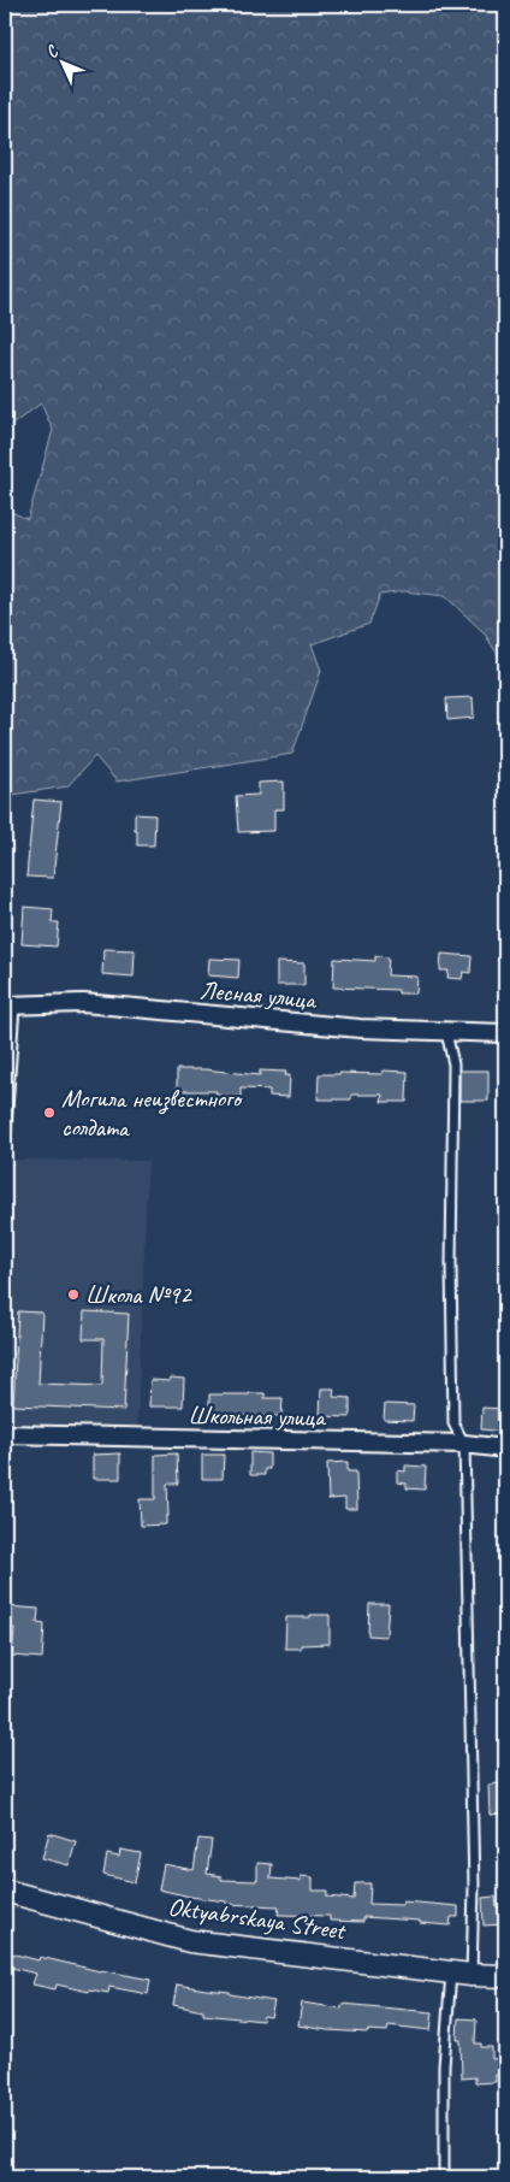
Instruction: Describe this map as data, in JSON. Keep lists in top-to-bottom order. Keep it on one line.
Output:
{"streets":{"street":["Лесная улица","Школьная улица","Oktyabrskaya Street"]},"places":["Могила неизвестного солдата","Школа №92"],"north":"top left"}
